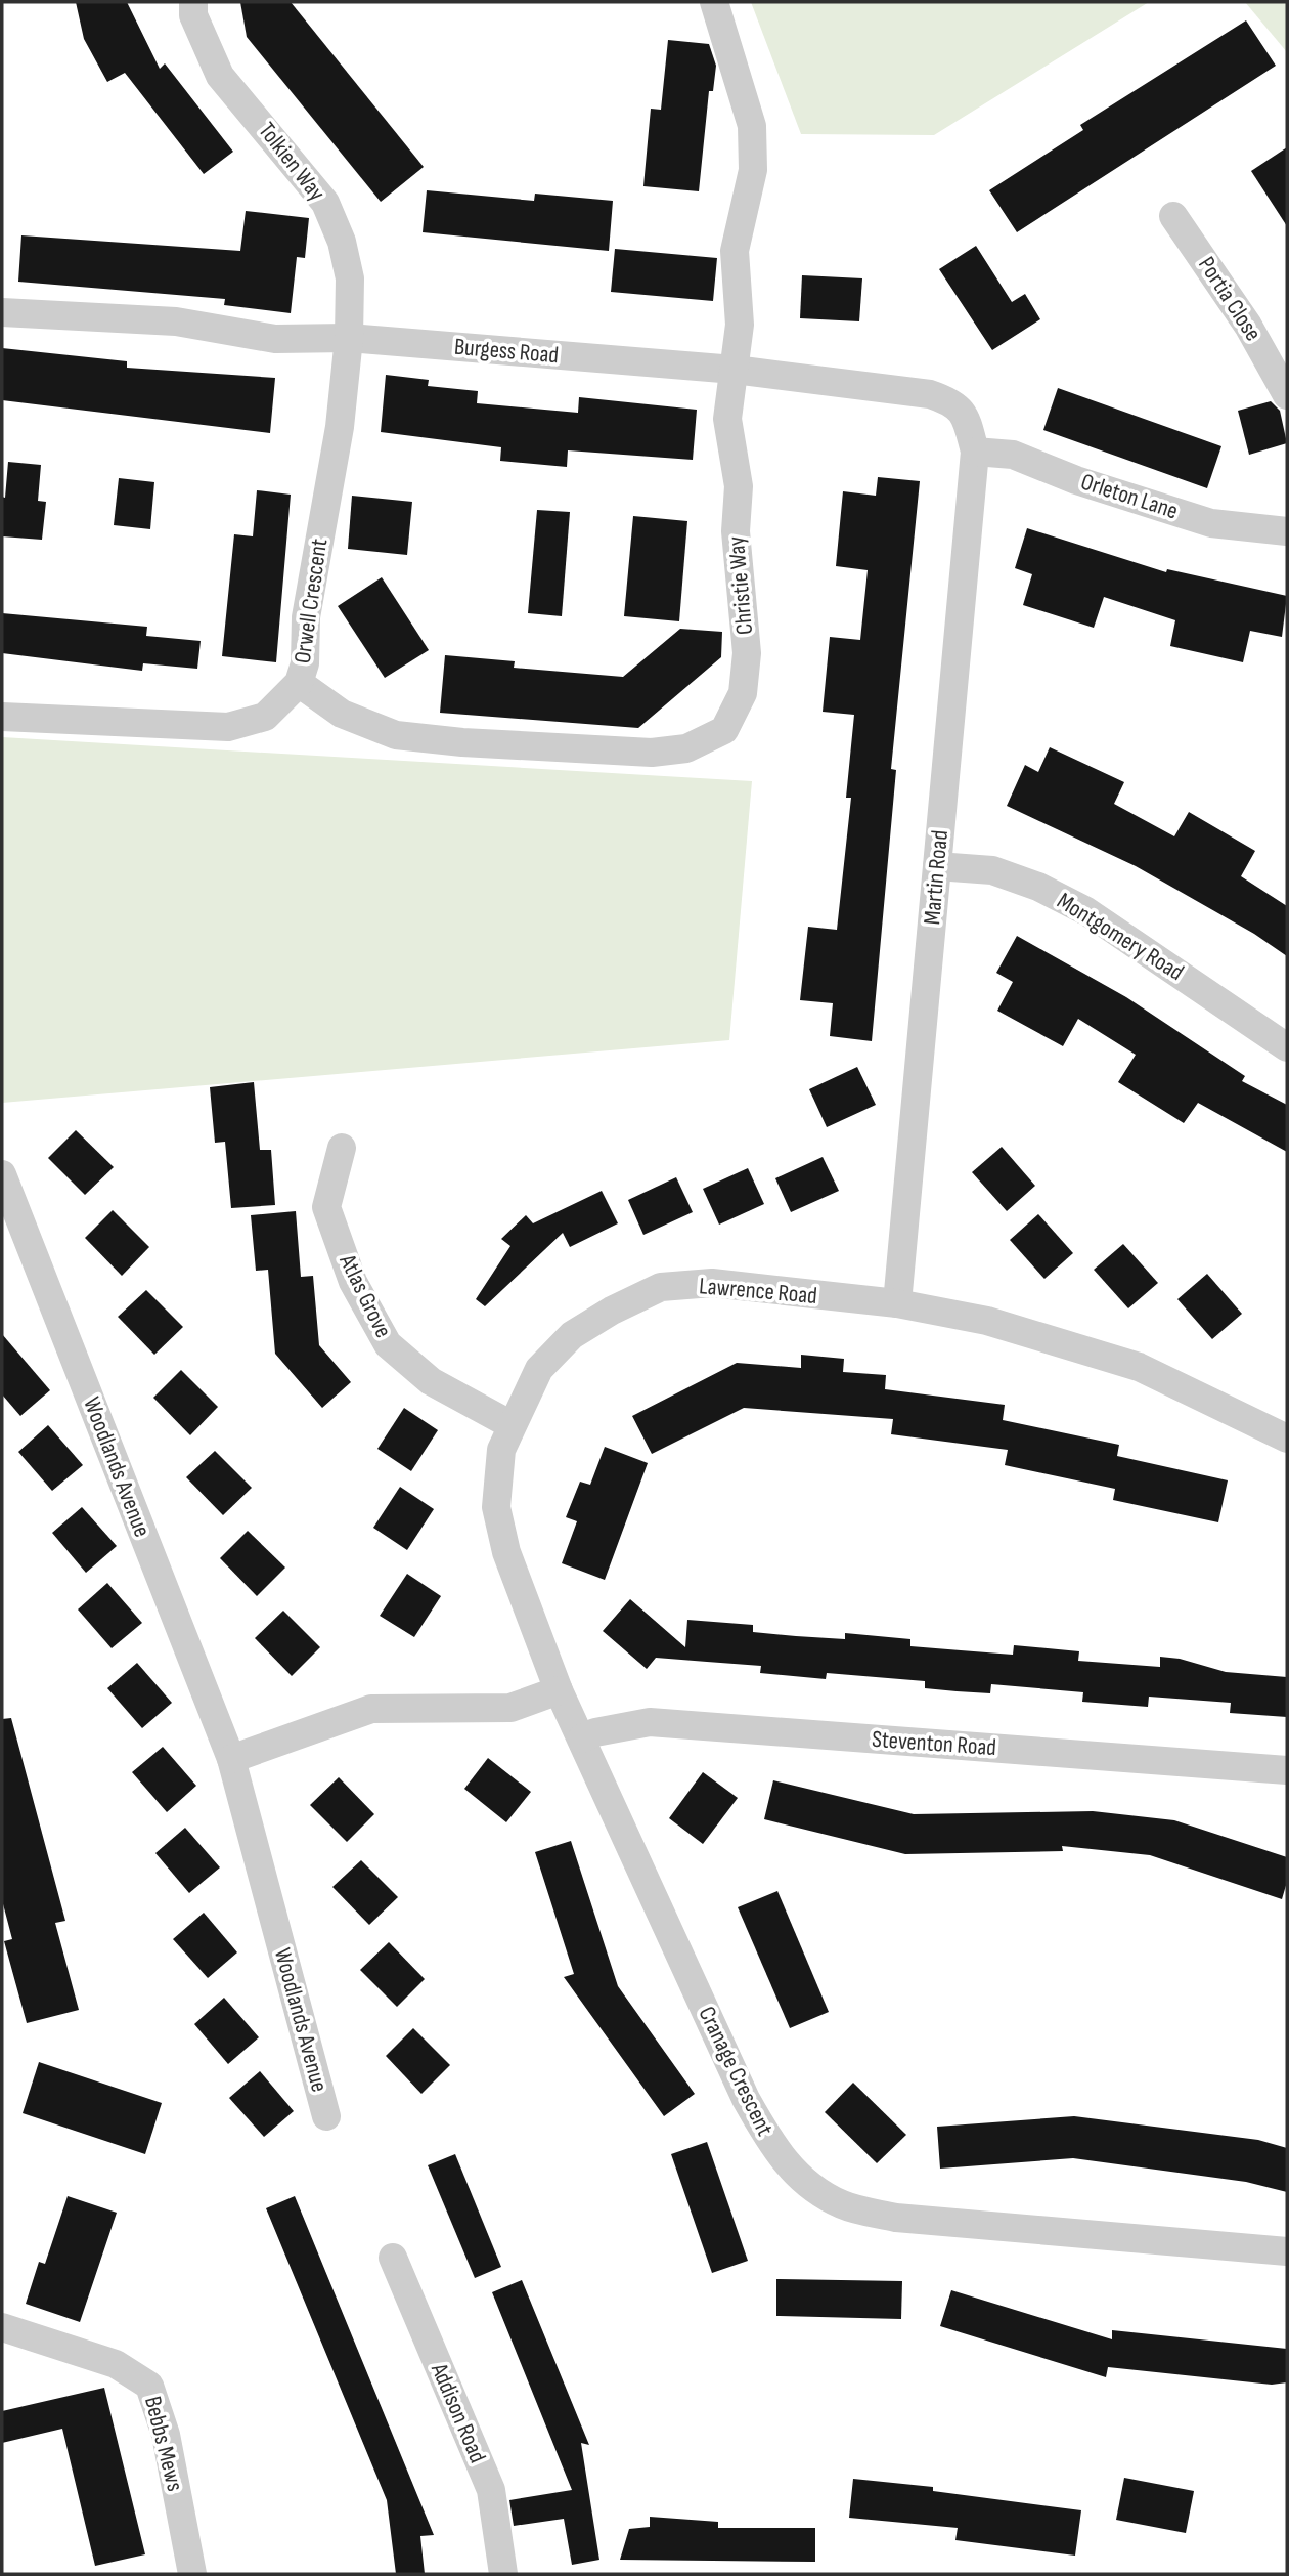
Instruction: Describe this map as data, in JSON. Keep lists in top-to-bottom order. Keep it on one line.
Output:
{"streets":{"street":["Tolkien Way","Portia Close","Burgess Road","Orleton Lane","Christie Way","Orwell Crescent","Martin Road","Montgomery Road","Lawrence Road","Atlas Grove","Woodlands Avenue","Steventon Road","Cranage Crescent","Addison Road","Bebbs Mews"]},"crossings":[["Tolkien Way","Burgess Road"],["Tolkien Way","Orwell Crescent"],["Burgess Road","Orleton Lane"],["Burgess Road","Christie Way"],["Burgess Road","Orwell Crescent"],["Burgess Road","Martin Road"],["Orleton Lane","Martin Road"],["Christie Way","Orwell Crescent"],["Martin Road","Montgomery Road"],["Martin Road","Lawrence Road"],["Lawrence Road","Atlas Grove"],["Lawrence Road","Steventon Road"],["Lawrence Road","Cranage Crescent"],["Steventon Road","Cranage Crescent"]]}
